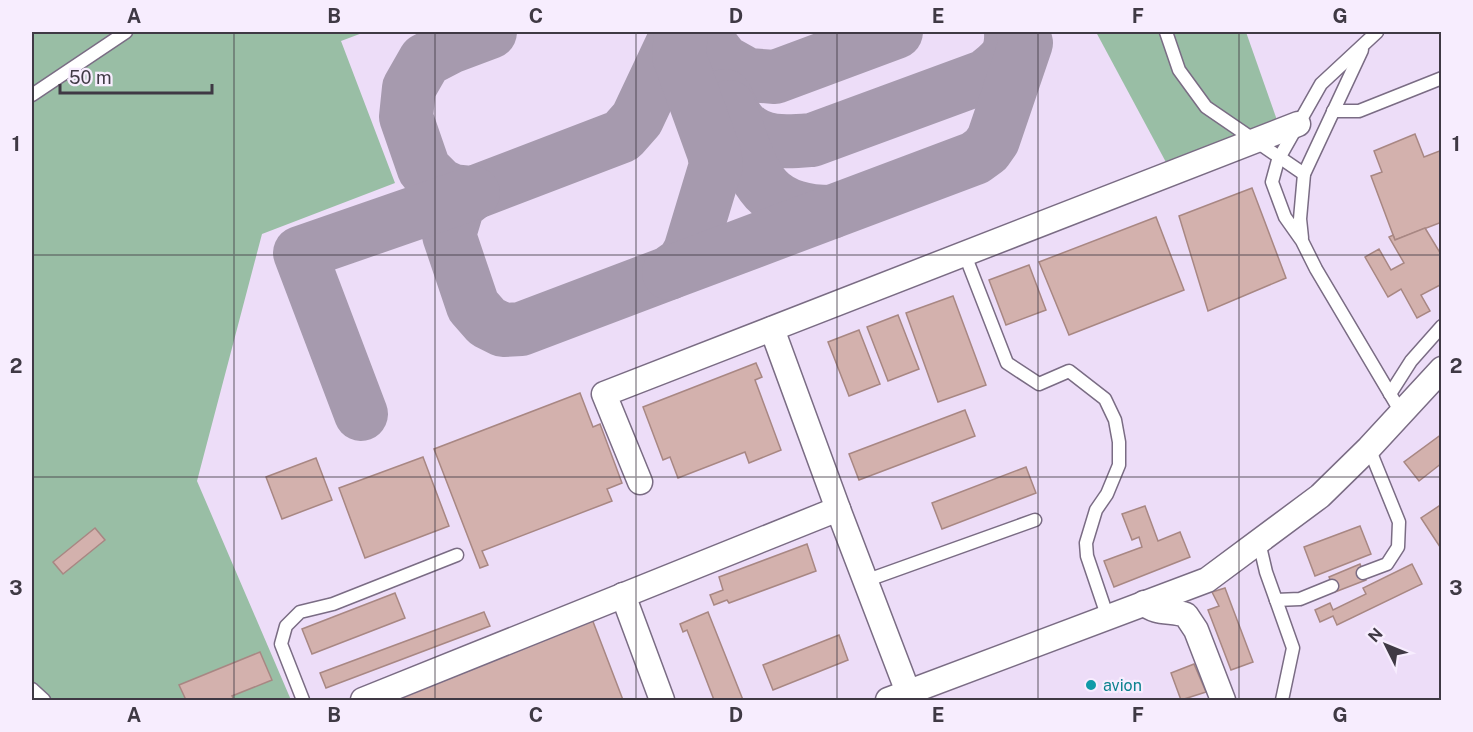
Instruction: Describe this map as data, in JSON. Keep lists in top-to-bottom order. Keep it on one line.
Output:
{"places":["avion"],"scale_bar":"50 m","north":"top left","grid":{"columns":["A","B","C","D","E","F","G"],"rows":["1","2","3"]}}
